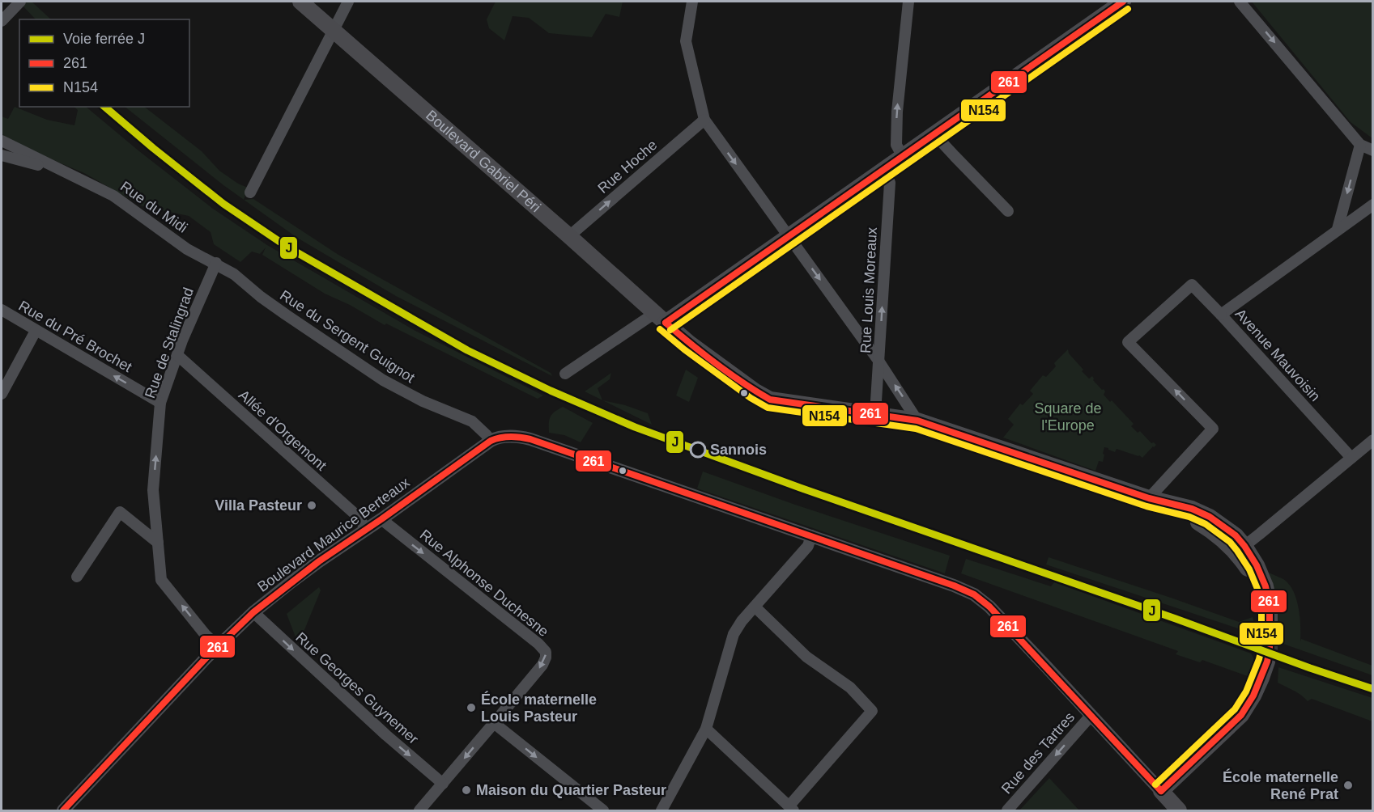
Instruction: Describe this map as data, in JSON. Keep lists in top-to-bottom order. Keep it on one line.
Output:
{"streets":{"main road":["Boulevard Gabriel Péri"],"street":["Rue Hoche","Rue du Midi","Rue Louis Moreaux","Rue du Pré Brochet","Rue du Sergent Guignot","Rue de Stalingrad","Avenue Mauvoisin","Allée d'Orgemont","Boulevard Maurice Berteaux","Rue Alphonse Duchesne","Rue Georges Guynemer","Rue des Tartres"]},"crossings":[["Boulevard Gabriel Péri","Rue Hoche"],["Boulevard Gabriel Péri","Rue Louis Moreaux"],["Rue du Midi","Rue du Sergent Guignot"],["Rue du Midi","Rue de Stalingrad"],["Rue du Pré Brochet","Rue de Stalingrad"],["Rue du Sergent Guignot","Rue de Stalingrad"],["Rue du Sergent Guignot","Boulevard Maurice Berteaux"],["Rue de Stalingrad","Allée d'Orgemont"],["Rue de Stalingrad","Boulevard Maurice Berteaux"],["Allée d'Orgemont","Boulevard Maurice Berteaux"],["Boulevard Maurice Berteaux","Rue Alphonse Duchesne"],["Boulevard Maurice Berteaux","Rue Georges Guynemer"],["Rue Alphonse Duchesne","Rue Georges Guynemer"]],"one_way":["Rue Hoche","Rue Louis Moreaux","Rue du Pré Brochet","Rue de Stalingrad","Rue Georges Guynemer","Rue des Tartres"],"parks":["Square de l'Europe"],"places":["Sannois","Villa Pasteur","École maternelle Louis Pasteur","École maternelle René Prat","Maison du Quartier Pasteur"],"lines":["transit line 261","transit line N154","rail line J"],"legend":["Voie ferrée J","261","N154"]}
